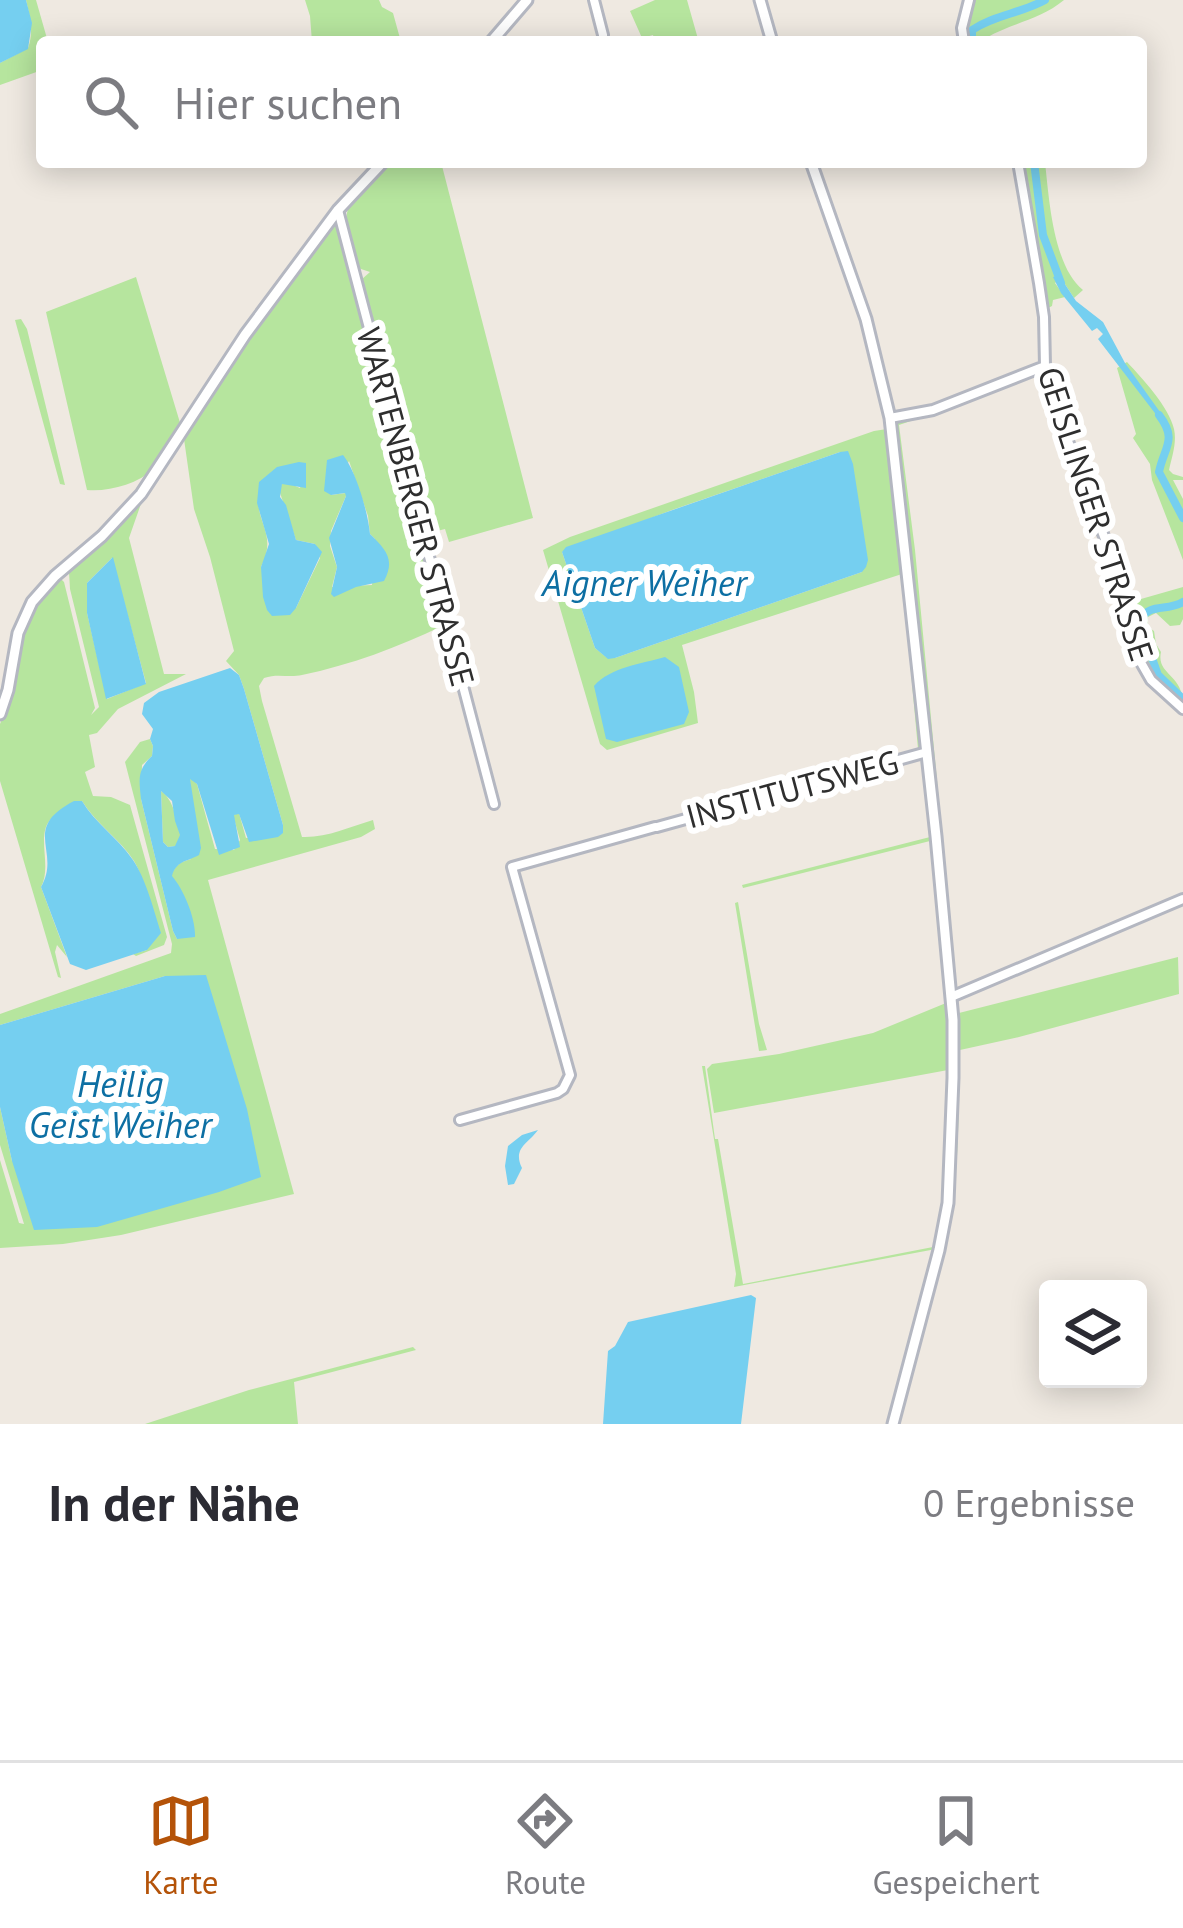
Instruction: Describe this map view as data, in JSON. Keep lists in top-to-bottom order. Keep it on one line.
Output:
{"streets":{"street":["WARTENBERGER STRASSE","GEISLINGER STRASSE","INSTITUTSWEG"]},"water":["Aigner Weiher","Heilig Geist Weiher"],"page":{"search":"Hier suchen","heading":["In der Nähe","0 Ergebnisse"],"nav":["Karte","Route","Gespeichert"]}}
